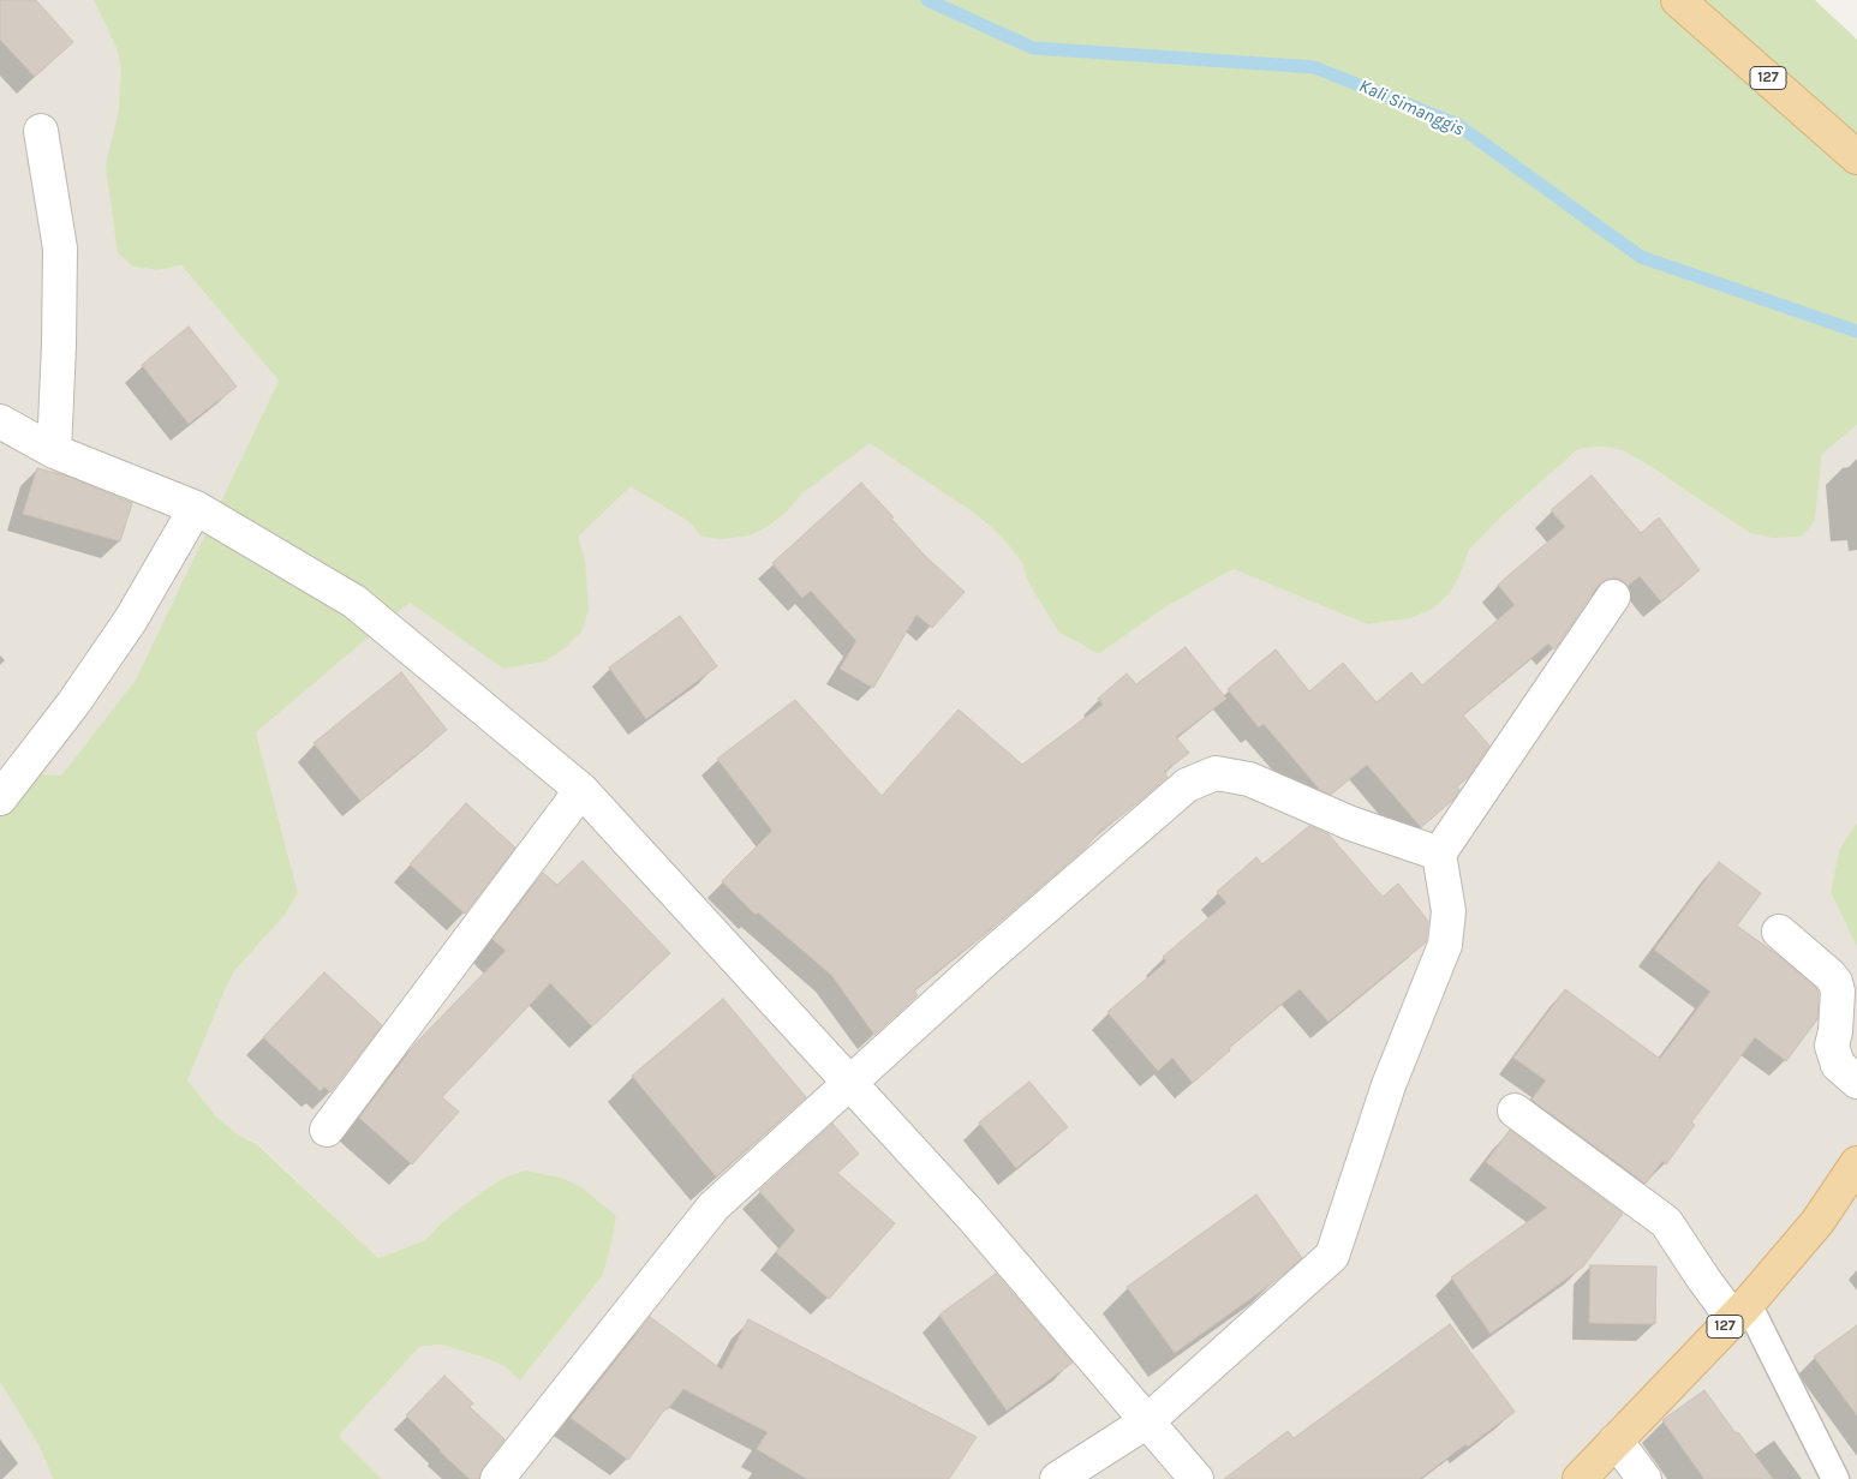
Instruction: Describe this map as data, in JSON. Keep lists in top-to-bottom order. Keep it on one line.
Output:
{"streets":{"main road":["127"]},"water":["Kali Simanggis"]}
